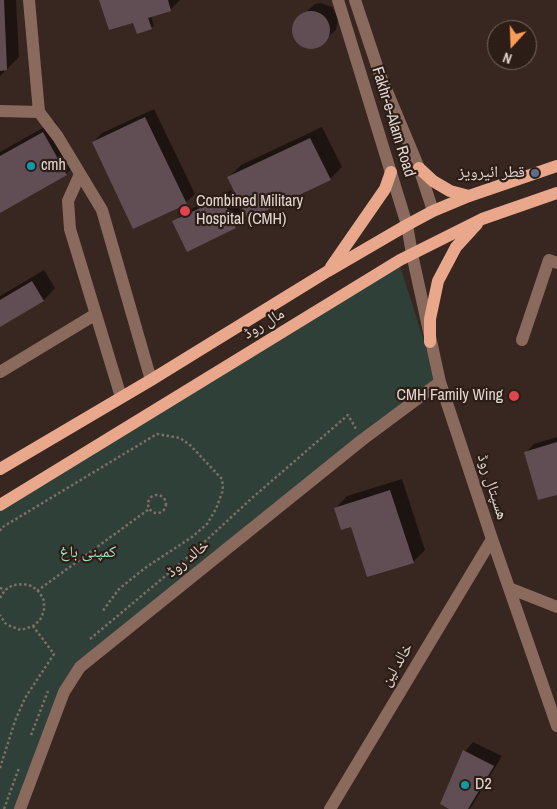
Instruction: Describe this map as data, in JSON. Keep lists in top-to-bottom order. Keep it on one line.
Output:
{"streets":{"main road":["مال روڈ"],"street":["Fakhr-e-Alam Road","ھسپتال روڈ","خالد روڈ","خالد لین"]},"crossings":[["Fakhr-e-Alam Road","مال روڈ"],["Fakhr-e-Alam Road","ھسپتال روڈ"],["مال روڈ","ھسپتال روڈ"],["ھسپتال روڈ","خالد روڈ"],["ھسپتال روڈ","خالد لین"]],"parks":["کمپنی باغ"],"places":["cmh","قطر ائیرویز","Combined Military Hospital (CMH)","CMH Family Wing","D2"],"north":"bottom"}
